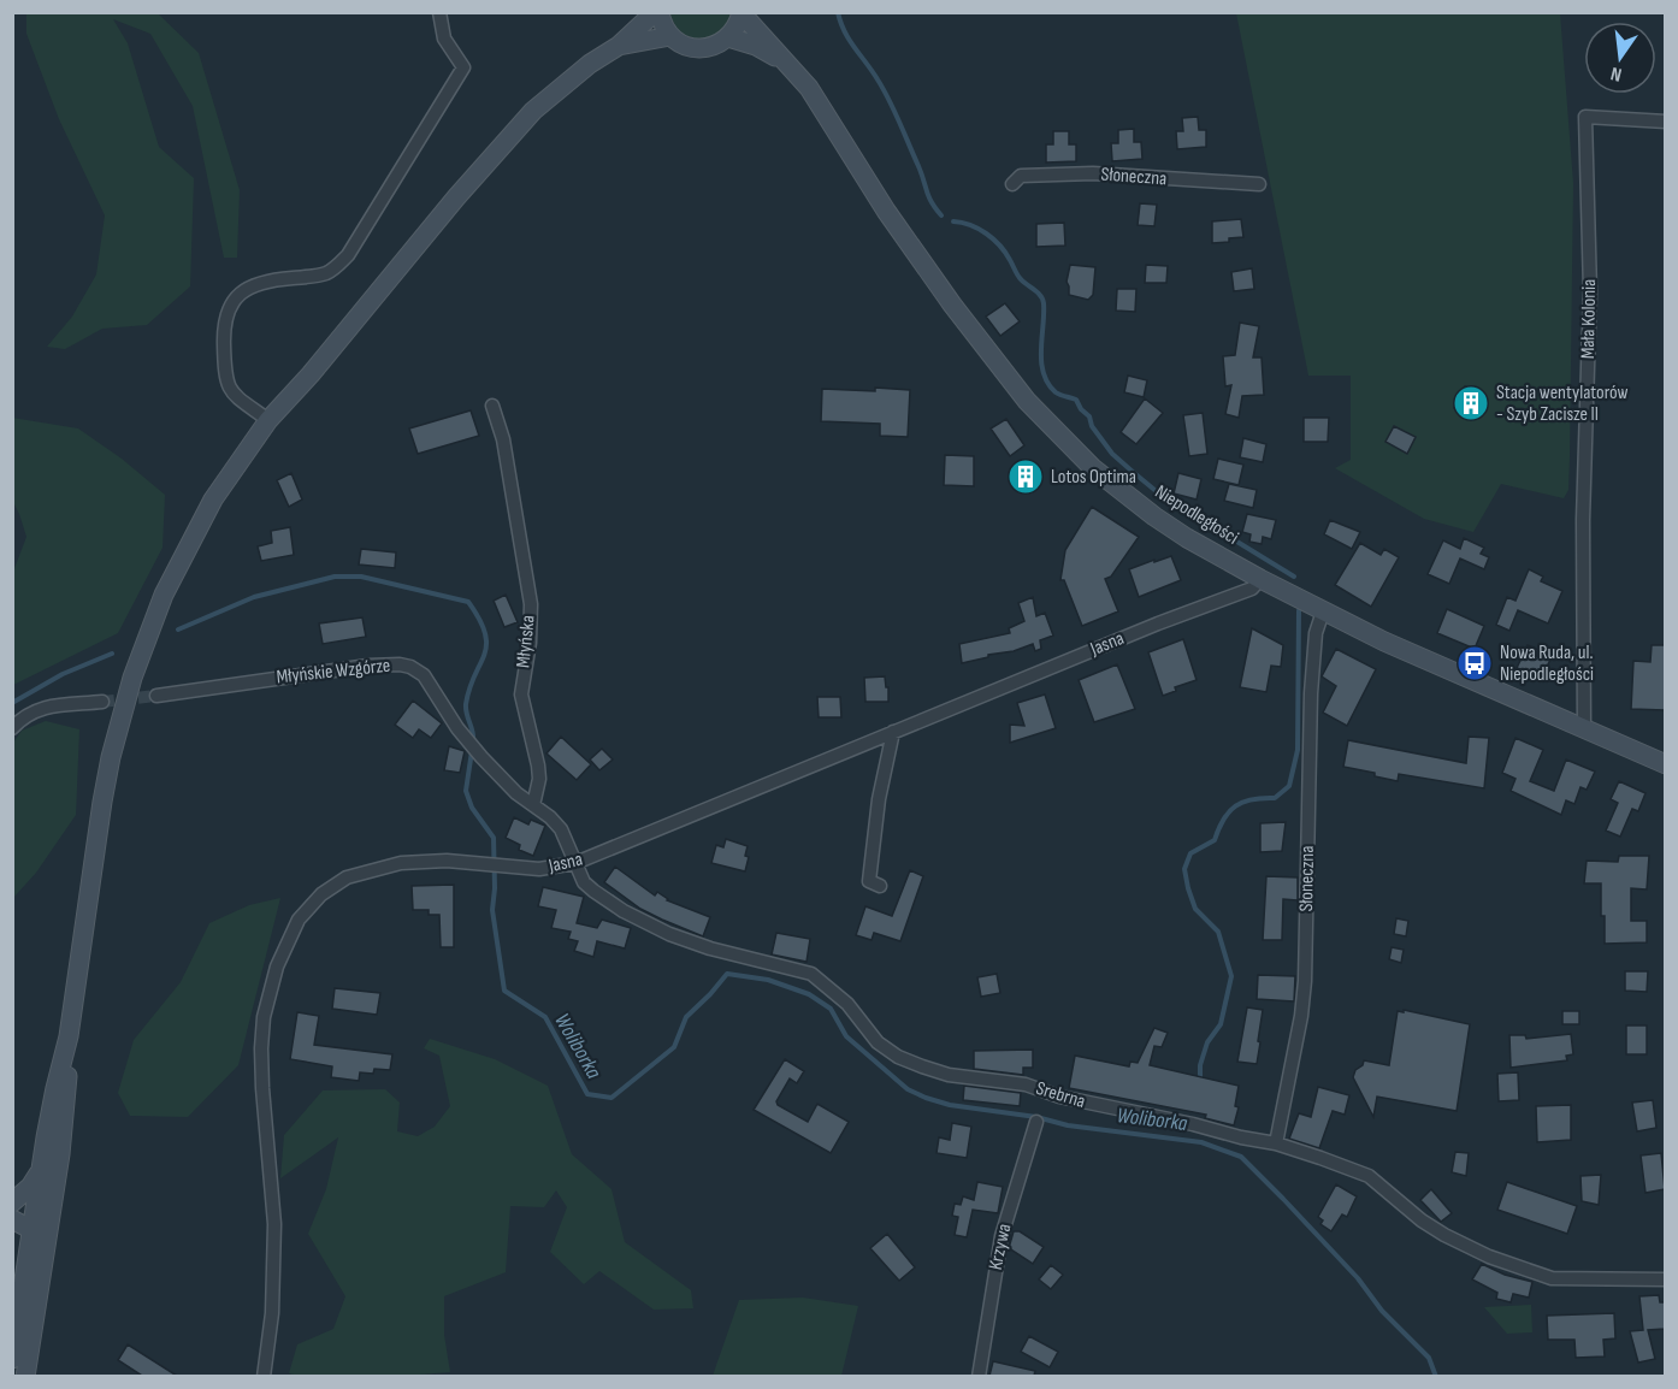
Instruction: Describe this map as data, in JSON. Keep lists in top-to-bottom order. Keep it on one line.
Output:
{"streets":{"main road":["Niepodległości"],"street":["Słoneczna","Mała Kolonia","Młyńska","Jasna","Młyńskie Wzgórze","Srebrna","Krzywa"]},"crossings":[["Słoneczna","Niepodległości"],["Słoneczna","Srebrna"],["Mała Kolonia","Niepodległości"],["Niepodległości","Jasna"],["Młyńska","Młyńskie Wzgórze"],["Jasna","Srebrna"]],"water":["Woliborka"],"places":{"building":["Stacja wentylatorów - Szyb Zacisze II","Lotos Optima"],"bus stop":["Nowa Ruda, ul. Niepodległości"]},"north":"bottom"}
